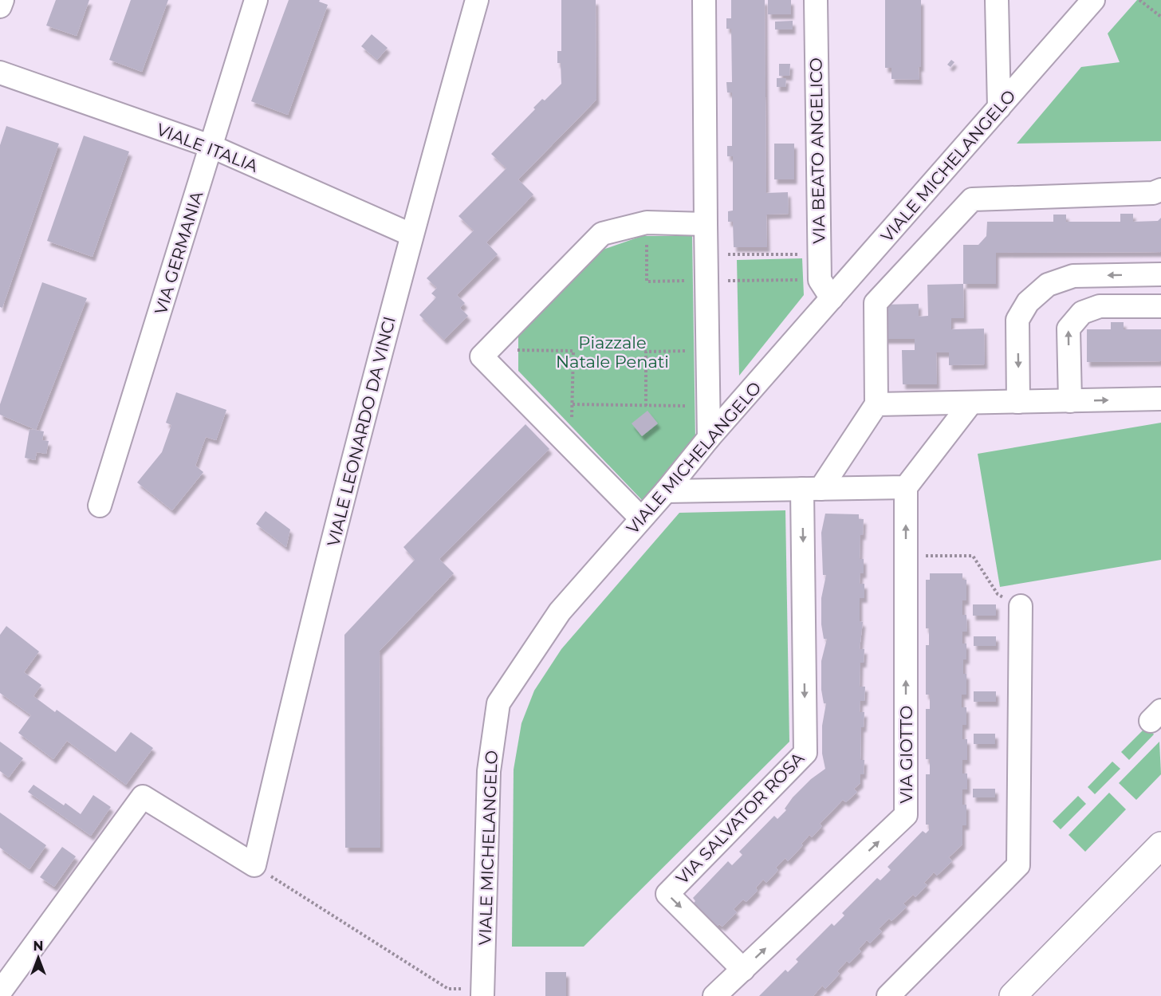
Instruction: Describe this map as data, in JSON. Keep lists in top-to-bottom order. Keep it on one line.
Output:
{"streets":{"street":["VIALE ITALIA","VIA BEATO ANGELICO","VIALE MICHELANGELO","VIA GERMANIA","VIALE LEONARDO DA VINCI","VIA GIOTTO","VIA SALVATOR ROSA"]},"crossings":[["VIALE ITALIA","VIA GERMANIA"],["VIALE ITALIA","VIALE LEONARDO DA VINCI"],["VIA BEATO ANGELICO","VIALE MICHELANGELO"],["VIA GIOTTO","VIA SALVATOR ROSA"]],"one_way":["VIA SALVATOR ROSA"],"parks":["Piazzale Natale Penati"],"north":"top"}
